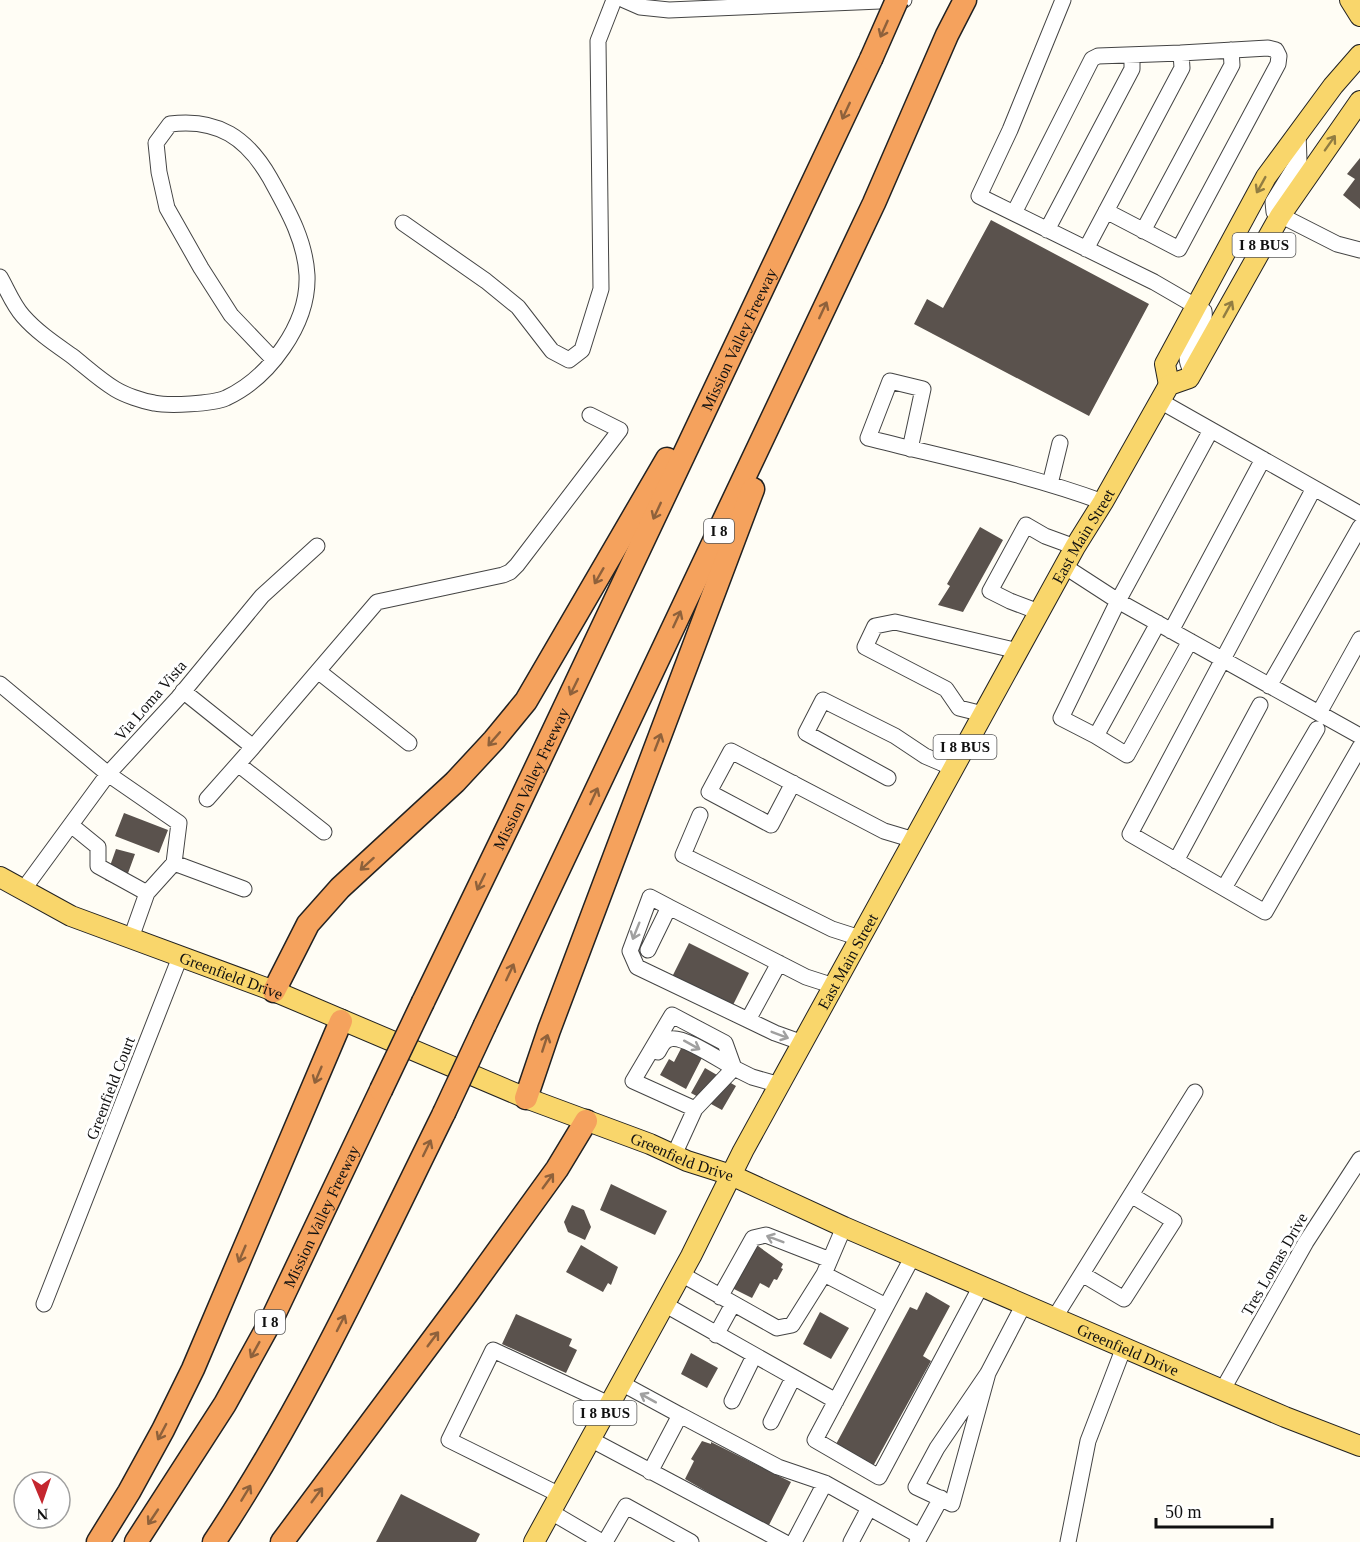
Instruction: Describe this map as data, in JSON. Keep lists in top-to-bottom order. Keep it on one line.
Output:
{"streets":{"highway":["Mission Valley Freeway","I 8"],"main road":["I 8 BUS","East Main Street","Greenfield Drive"],"street":["Via Loma Vista","Greenfield Court","Tres Lomas Drive"]},"crossings":[["East Main Street","Greenfield Drive"],["Via Loma Vista","Greenfield Drive"],["Greenfield Drive","Greenfield Court"],["Greenfield Drive","Tres Lomas Drive"]],"scale_bar":"50 m","north":"bottom"}
